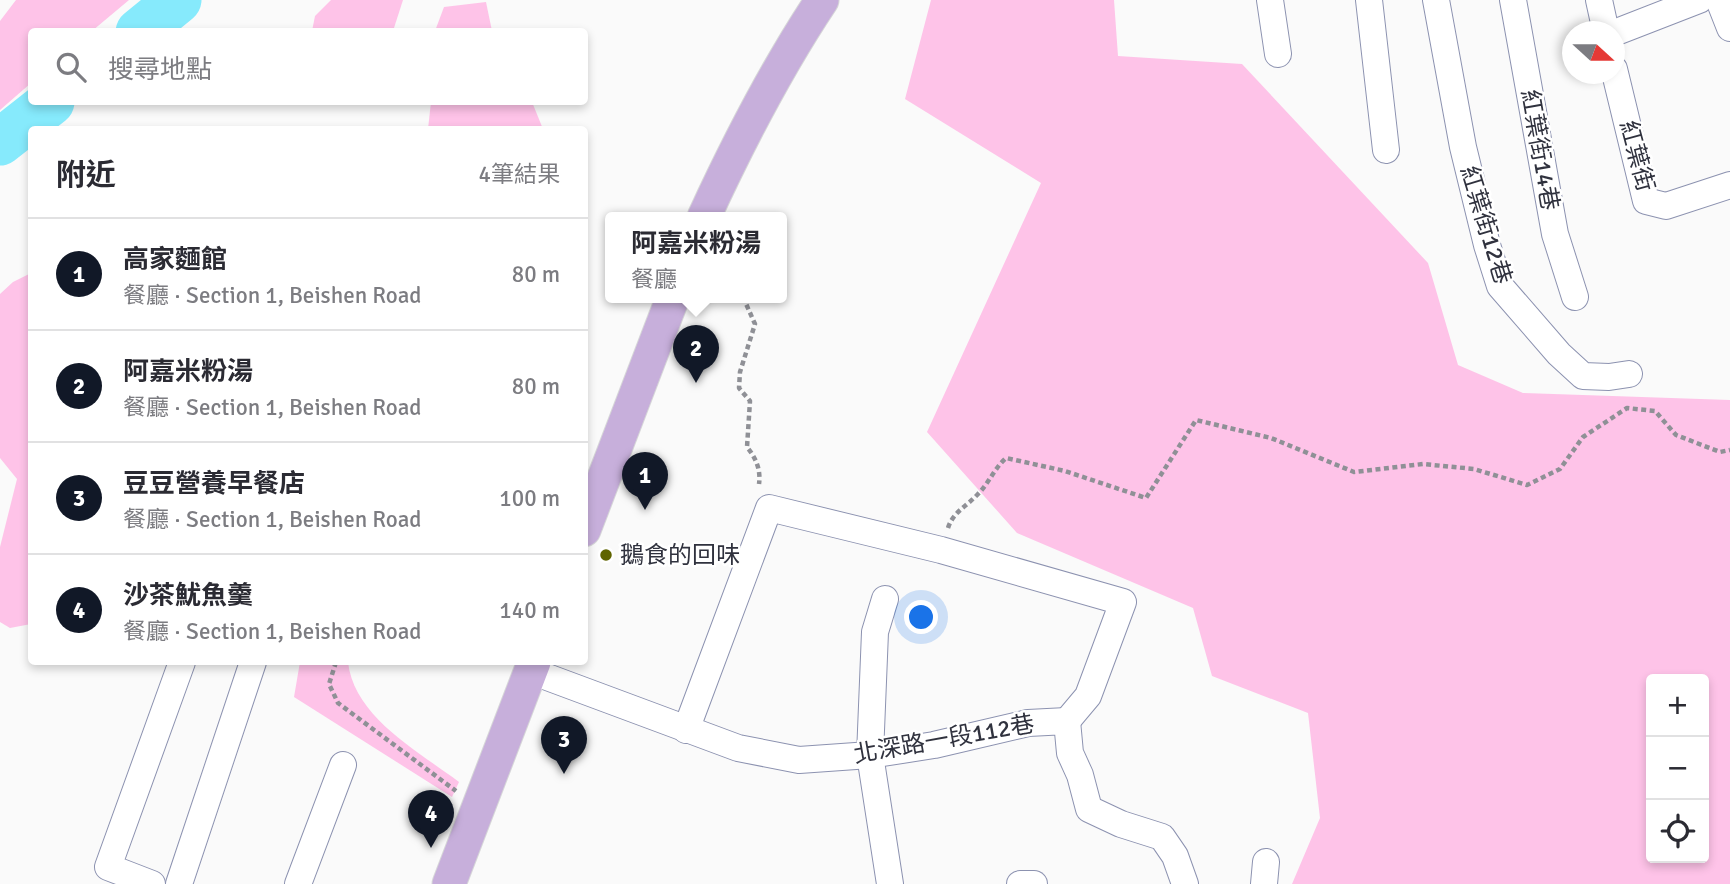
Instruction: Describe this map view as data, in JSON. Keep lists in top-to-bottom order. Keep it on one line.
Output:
{"streets":{"street":["紅葉街14巷","紅葉街","紅葉街12巷","北深路一段112巷"]},"places":["鵝食的回味"],"north":"right","page":{"search":"搜尋地點","heading":["附近","4筆結果"],"popup":["阿嘉米粉湯","餐廳"],"list":[{"mark":"1","name":"高家麵館","note":"餐廳 · Section 1, Beishen Road","value":"80 m"},{"mark":"2","name":"阿嘉米粉湯","note":"餐廳 · Section 1, Beishen Road","value":"80 m"},{"mark":"3","name":"豆豆營養早餐店","note":"餐廳 · Section 1, Beishen Road","value":"100 m"},{"mark":"4","name":"沙茶魷魚羹","note":"餐廳 · Section 1, Beishen Road","value":"140 m"}],"pins":["2","1","3","4"],"map_buttons":["+","−"]}}
